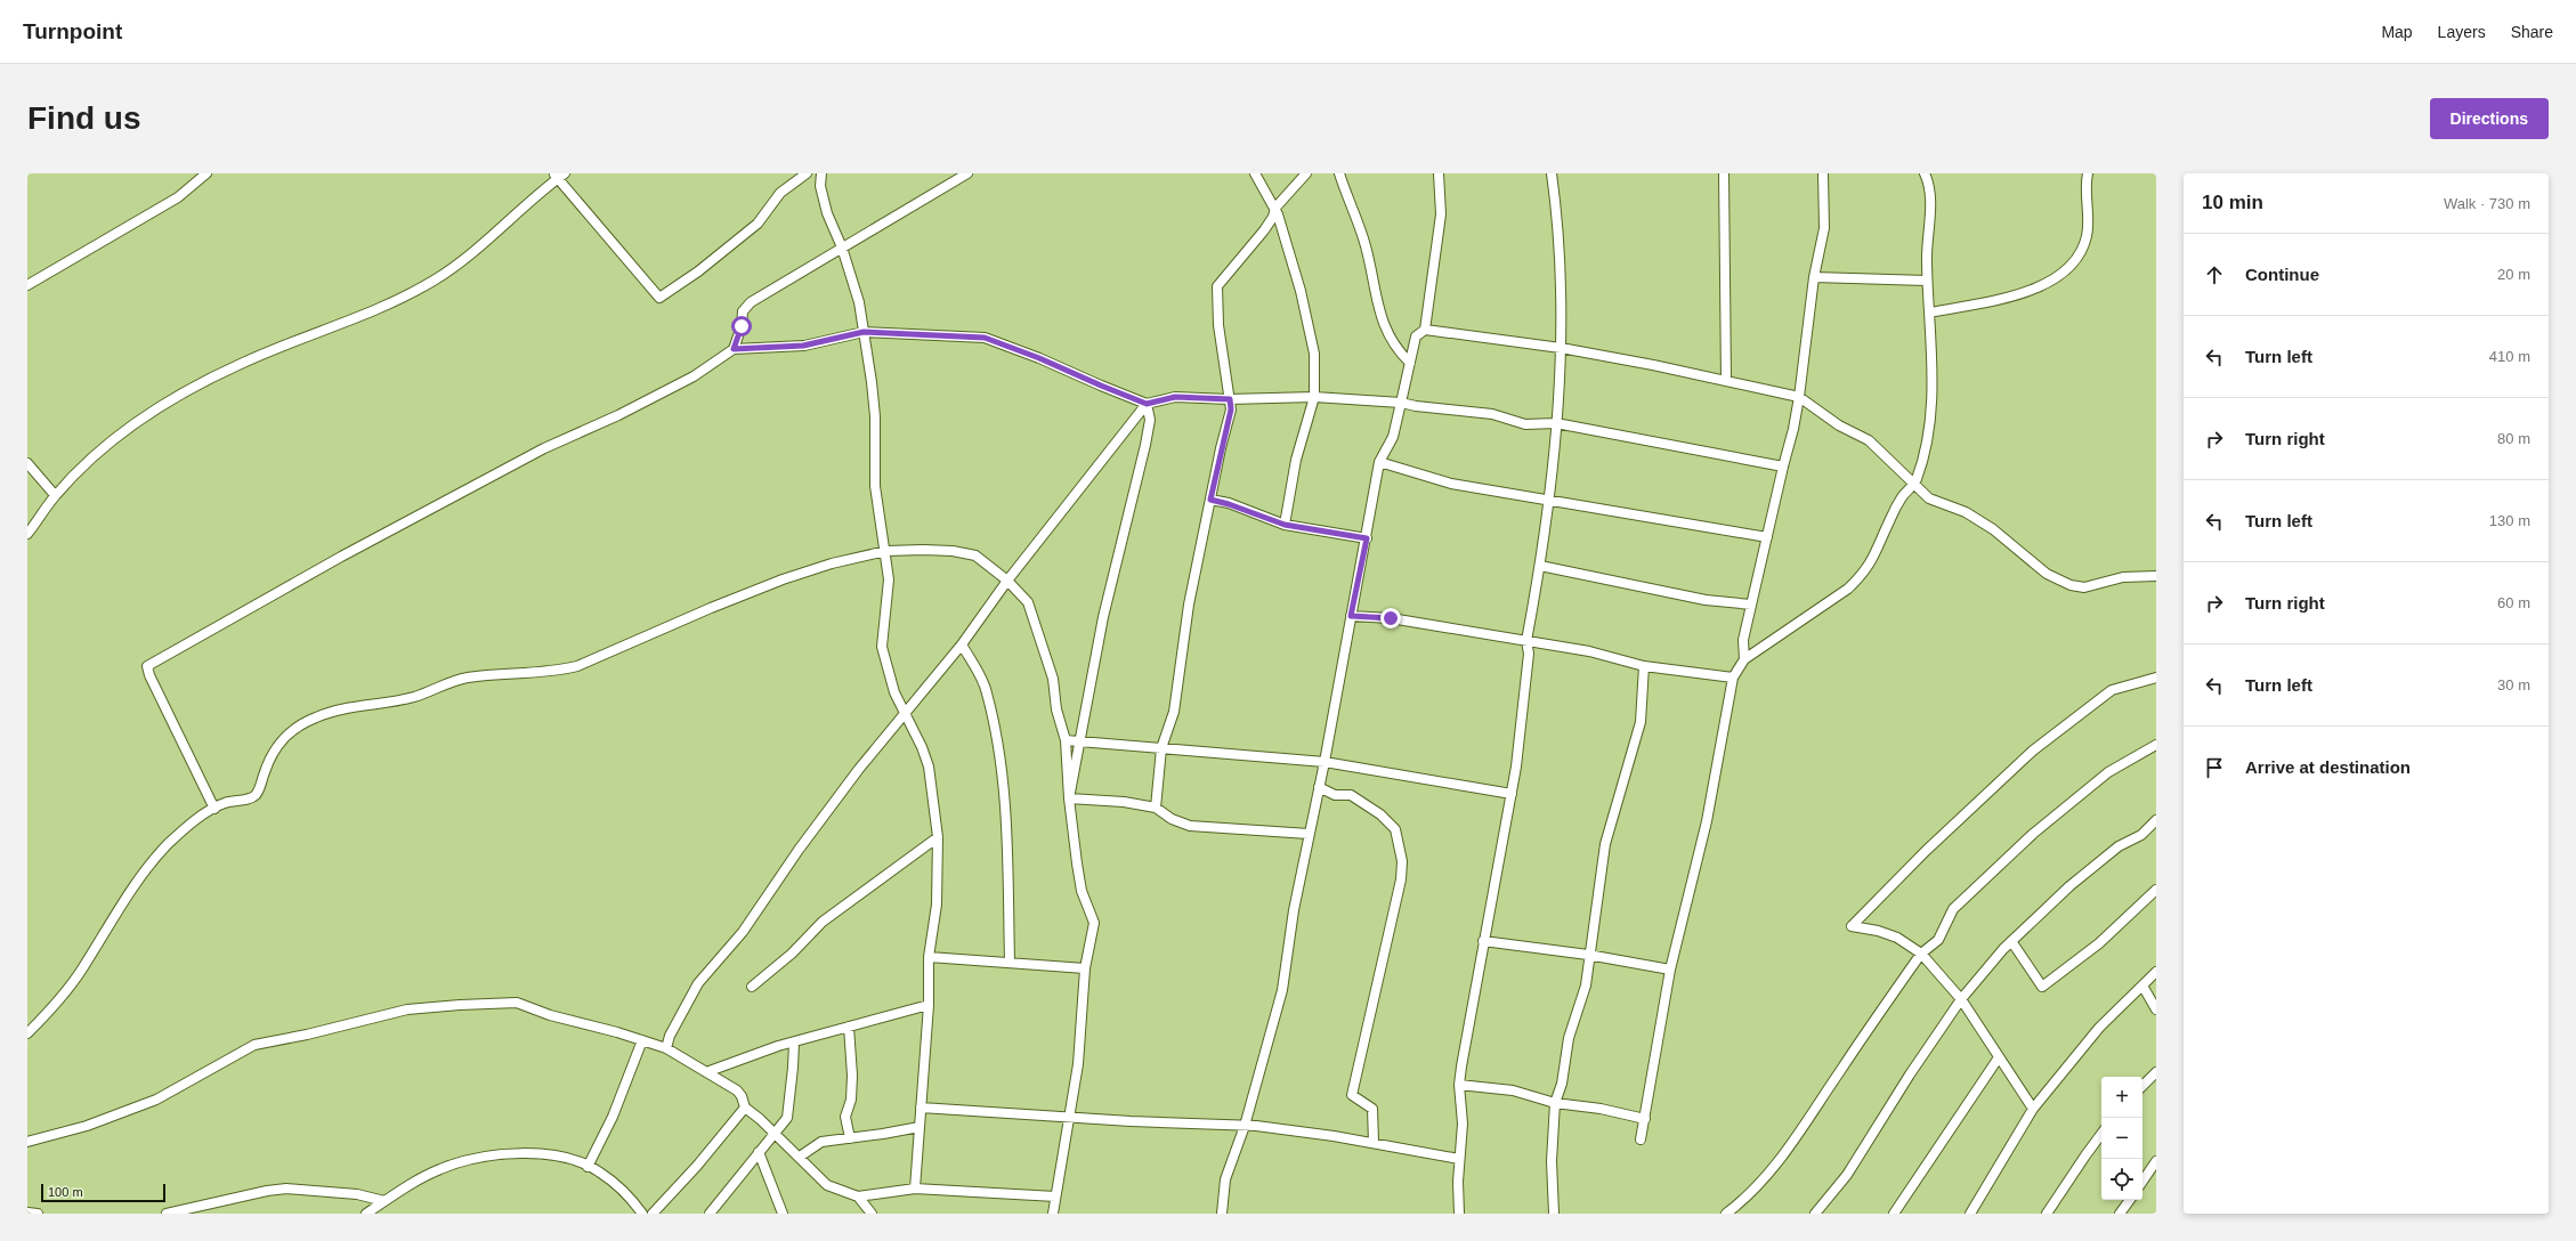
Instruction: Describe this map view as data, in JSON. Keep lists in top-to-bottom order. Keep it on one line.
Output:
{"scale_bar":"100 m","page":{"header":"Turnpoint","nav":["Map","Layers","Share"],"buttons":"Directions","title":"Find us","heading":["10 min","Walk · 730 m"],"list":[["Continue","20 m"],["Turn left","410 m"],["Turn right","80 m"],["Turn left","130 m"],["Turn right","60 m"],["Turn left","30 m"],"Arrive at destination"],"map_buttons":["+","−"],"scale":"100 m"}}
